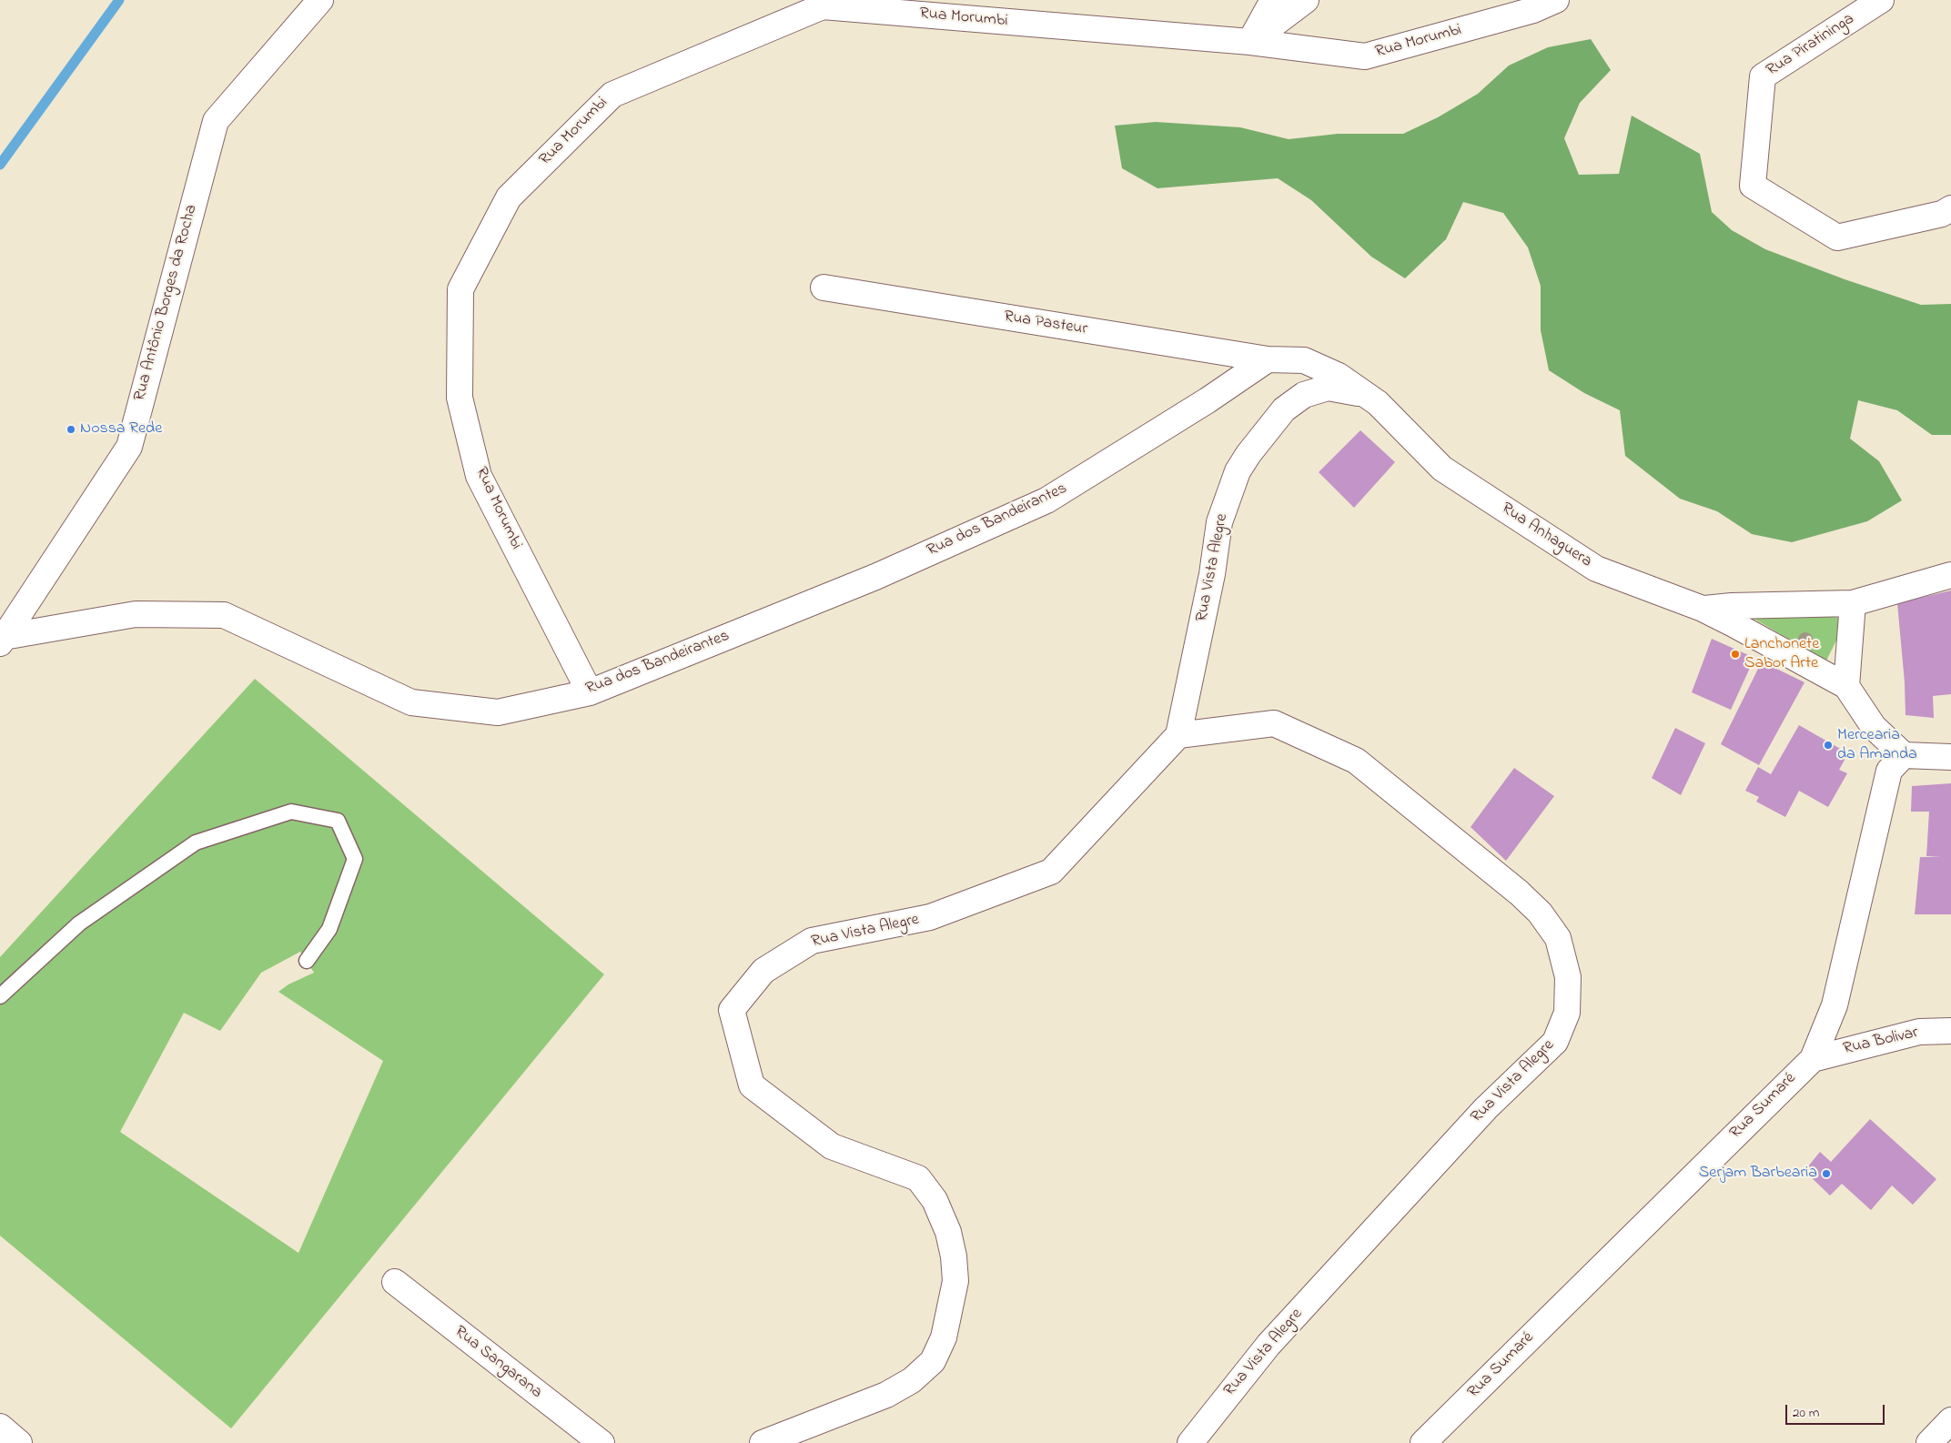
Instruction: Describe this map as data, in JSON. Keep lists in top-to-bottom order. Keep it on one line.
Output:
{"streets":{"main road":["Rua Morumbi","Rua Piratininga","Rua Antônio Borges da Rocha","Rua Pasteur","Rua dos Bandeirantes","Rua Anhaguera","Rua Vista Alegre","Rua Bolivar","Rua Sumaré","Rua Sangarana"]},"crossings":[["Rua Morumbi","Rua dos Bandeirantes"],["Rua Antônio Borges da Rocha","Rua dos Bandeirantes"],["Rua Pasteur","Rua dos Bandeirantes"],["Rua Pasteur","Rua Anhaguera"],["Rua dos Bandeirantes","Rua Anhaguera"],["Rua Anhaguera","Rua Vista Alegre"],["Rua Bolivar","Rua Sumaré"]],"places":["Nossa Rede","Lanchonete Sabor Arte","Mercearia da Amanda","Serjam Barbearia"],"scale_bar":"20 m"}
